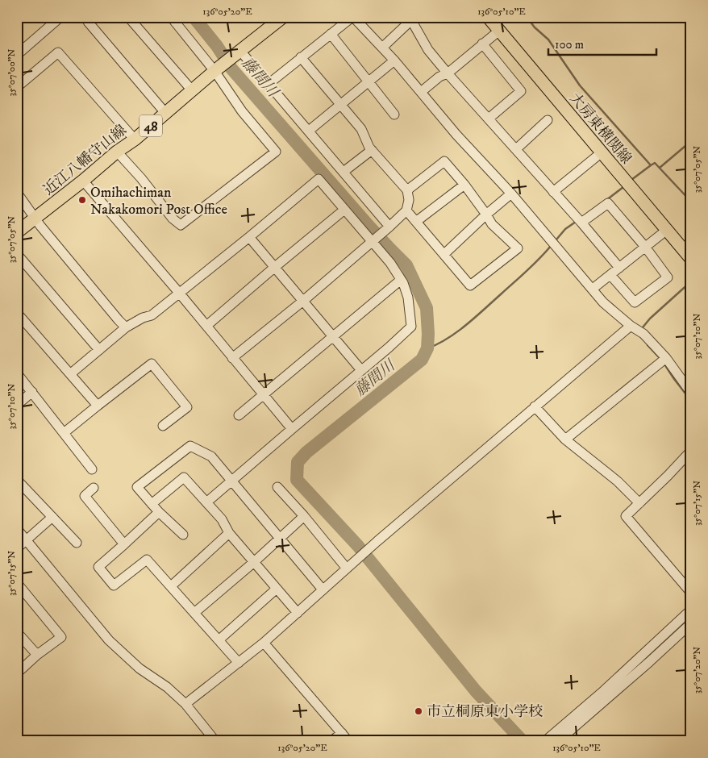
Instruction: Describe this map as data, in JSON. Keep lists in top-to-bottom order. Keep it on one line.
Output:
{"streets":{"main road":["48","大房東横関線","近江八幡守山線"]},"water":["藤間川"],"places":["Omihachiman Nakakomori Post Office","市立桐原東小学校"],"scale_bar":"100 m","coordinates":["136°05'20\"E","136°05'10\"E","35°07'00\"N","35°07'05\"N","35°07'10\"N","35°07'15\"N","35°07'20\"N"]}
